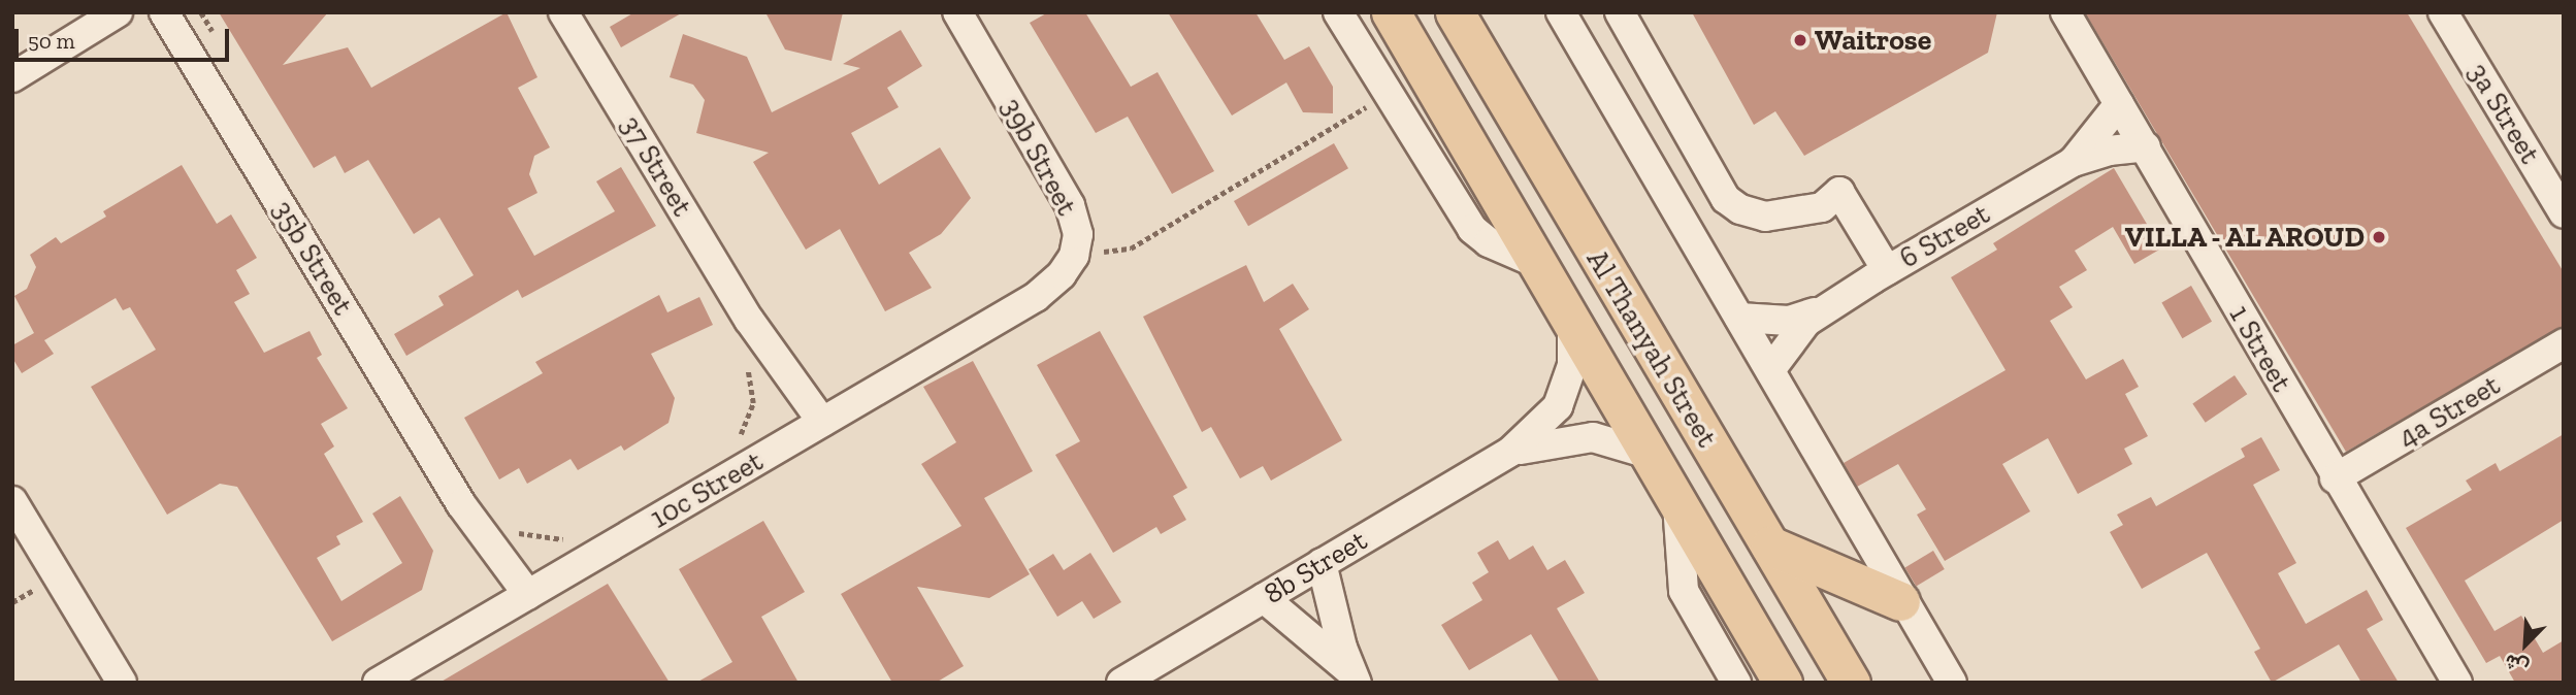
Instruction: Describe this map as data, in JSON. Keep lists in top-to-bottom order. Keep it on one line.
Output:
{"streets":{"main road":["Al Thanyah Street"],"street":["3a Street","39b Street","37 Street","6 Street","35b Street","1 Street","4a Street","10c Street","8b Street"]},"crossings":[["39b Street","10c Street"],["37 Street","10c Street"],["6 Street","1 Street"],["35b Street","10c Street"],["Al Thanyah Street","8b Street"],["1 Street","4a Street"]],"places":["Waitrose","VILLA - AL AROUD"],"scale_bar":"50 m","north":"bottom left"}
